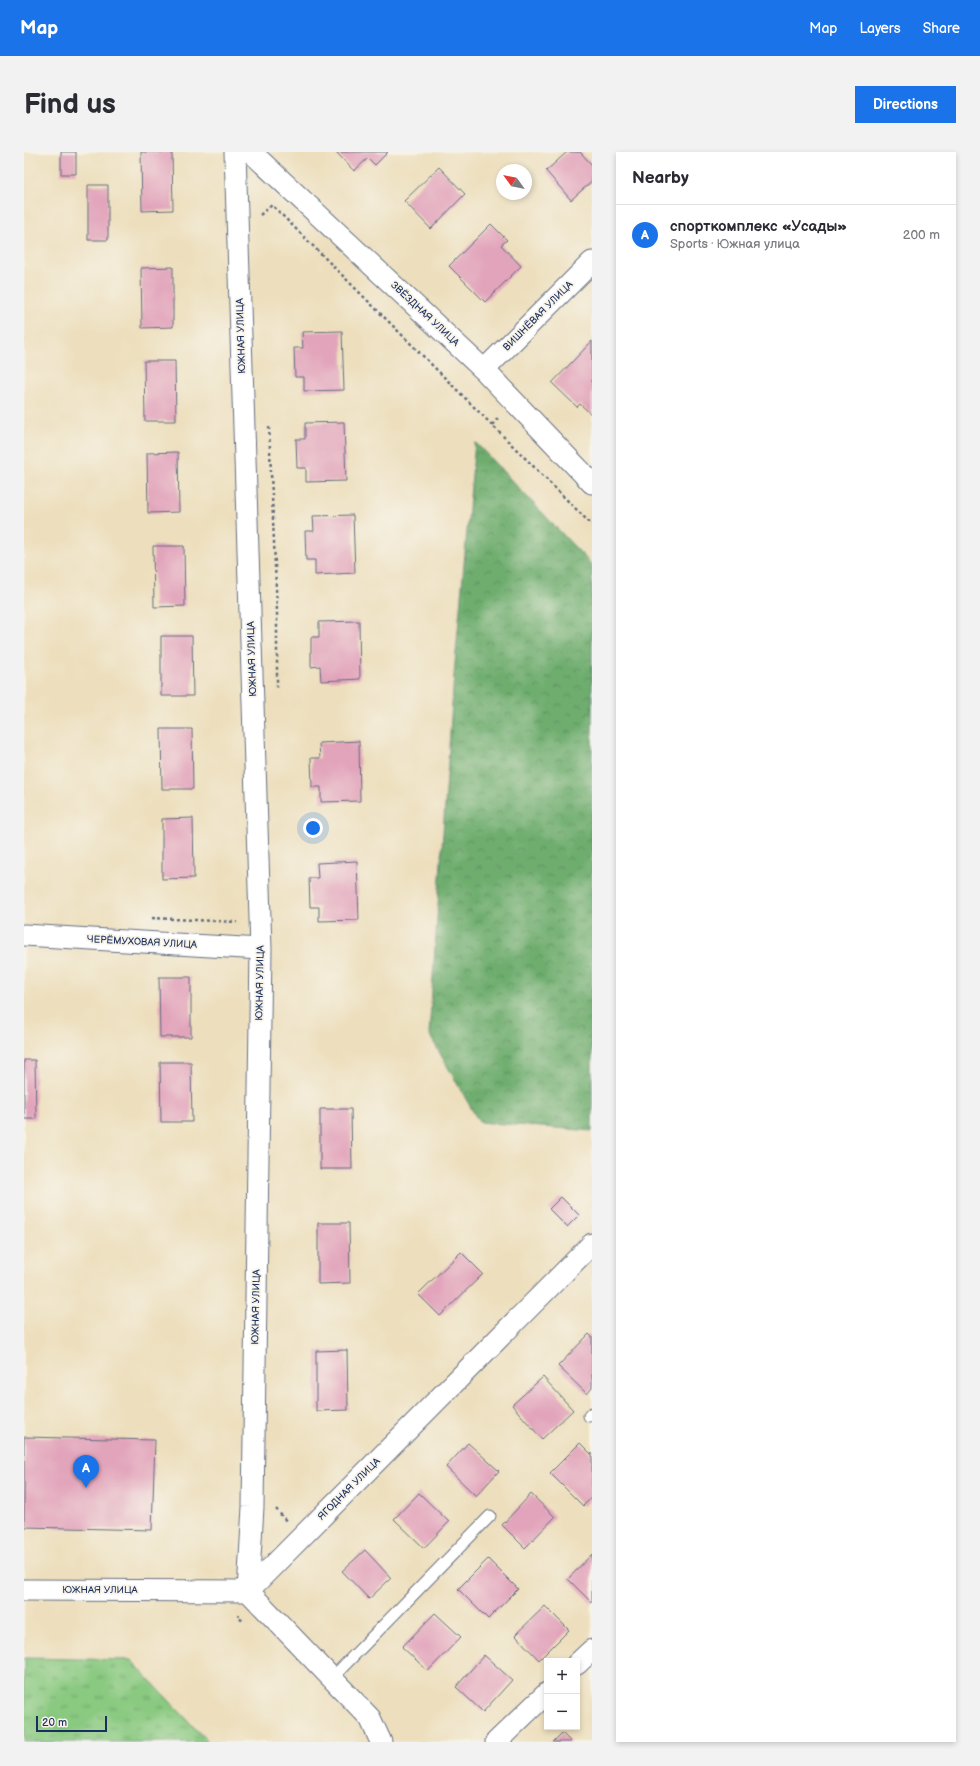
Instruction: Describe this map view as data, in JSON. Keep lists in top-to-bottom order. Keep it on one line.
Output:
{"streets":{"street":["ЗВЁЗДНАЯ УЛИЦА","ВИШНЁВАЯ УЛИЦА","ЮЖНАЯ УЛИЦА","ЧЕРЁМУХОВАЯ УЛИЦА","ЯГОДНАЯ УЛИЦА"]},"crossings":[["ЗВЁЗДНАЯ УЛИЦА","ВИШНЁВАЯ УЛИЦА"],["ЮЖНАЯ УЛИЦА","ЧЕРЁМУХОВАЯ УЛИЦА"],["ЮЖНАЯ УЛИЦА","ЯГОДНАЯ УЛИЦА"]],"scale_bar":"20 m","north":"top left","page":{"header":"Map","nav":["Map","Layers","Share"],"buttons":"Directions","title":"Find us","heading":"Nearby","list":[{"mark":"A","name":"спорткомплекс «Усады»","note":"Sports · Южная улица","value":"200 m"}],"pins":"A","map_buttons":["+","−"],"scale":"20 m"}}
